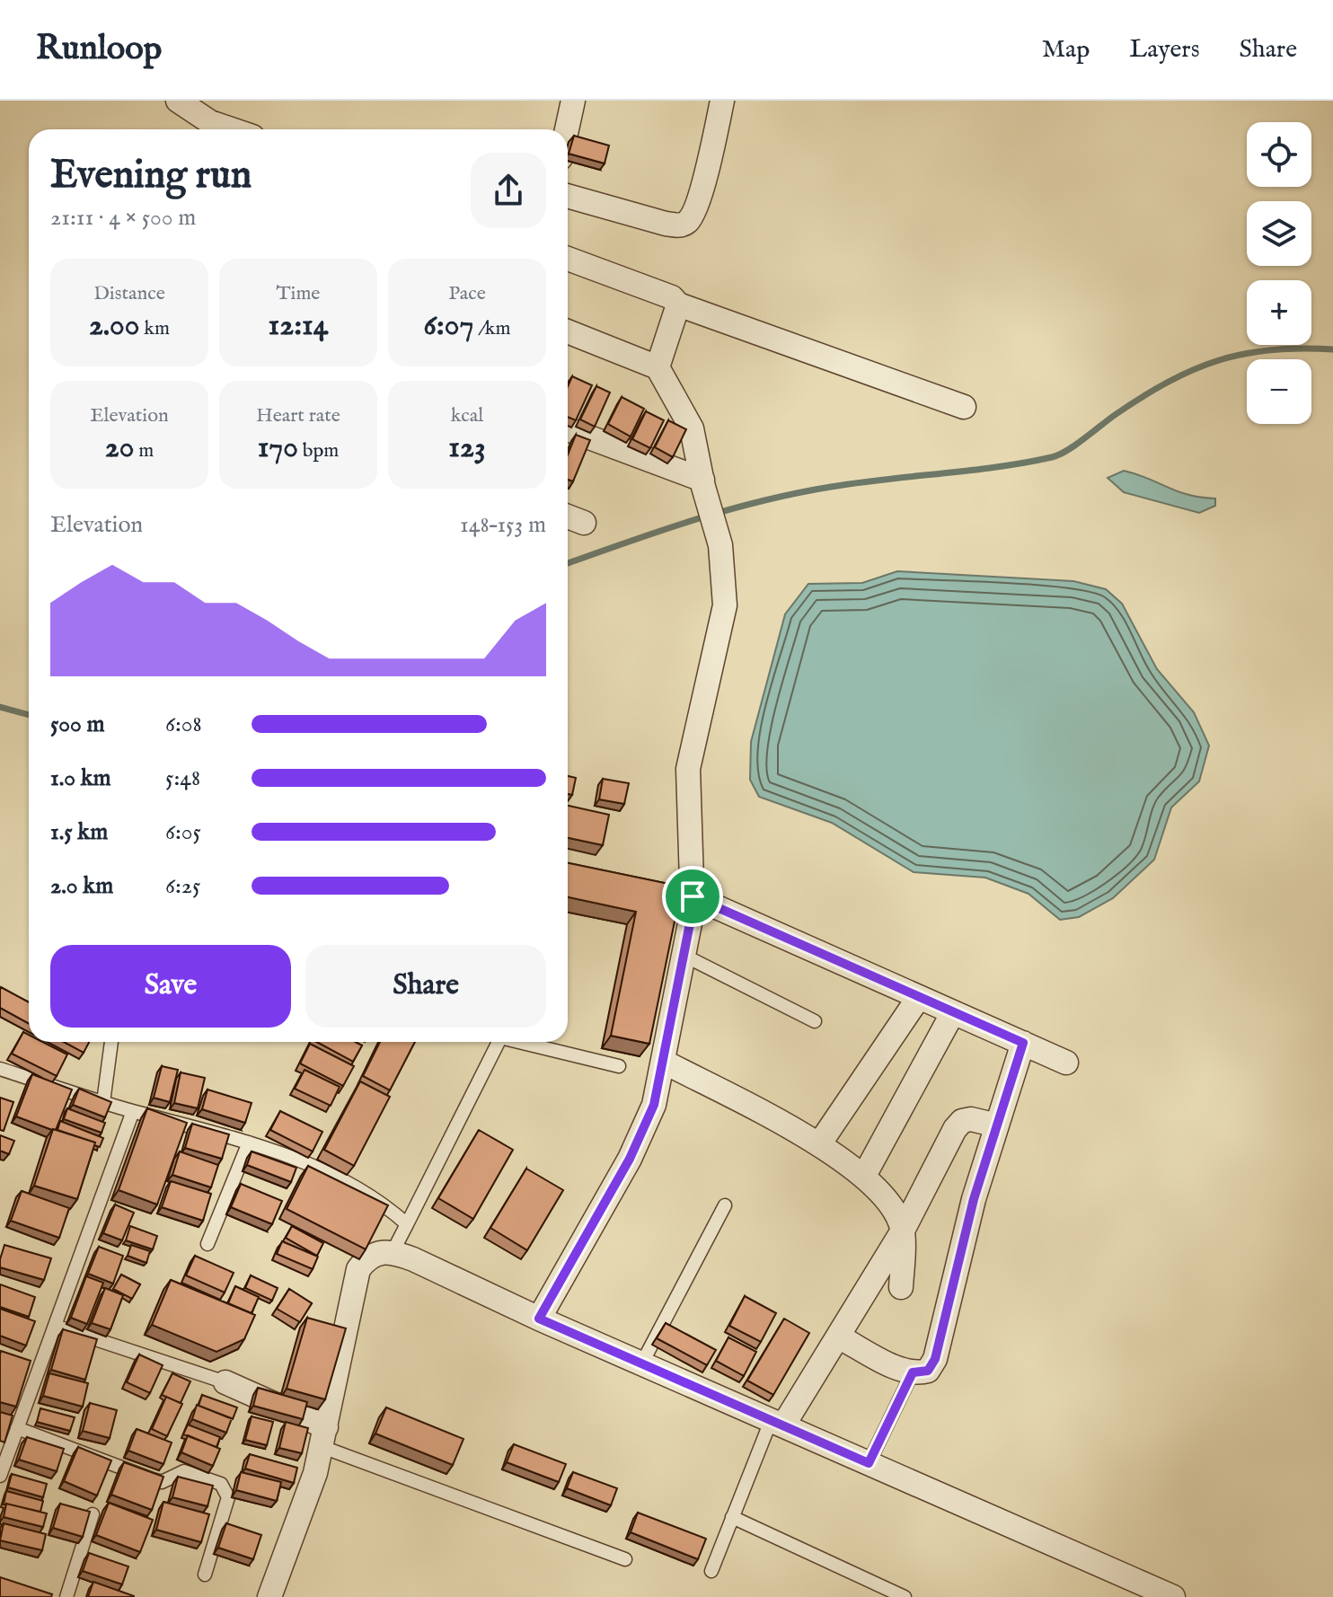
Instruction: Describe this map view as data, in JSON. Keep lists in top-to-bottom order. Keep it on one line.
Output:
{"page":{"header":"Runloop","nav":["Map","Layers","Share"],"map_buttons":["+","−"],"heading":["Evening run","21:11 · 4 × 500 m"],"stats":[["Distance","2.00 km"],["Time","12:14"],["Pace","6:07 /km"],["Elevation","20 m"],["Heart rate","170 bpm"],["kcal","123"]],"chart":["Elevation","148–153 m"],"list":[{"name":"500 m","note":"6:08"},{"name":"1.0 km","note":"5:48"},{"name":"1.5 km","note":"6:05"},{"name":"2.0 km","note":"6:25"}],"buttons":["Save","Share"]}}
